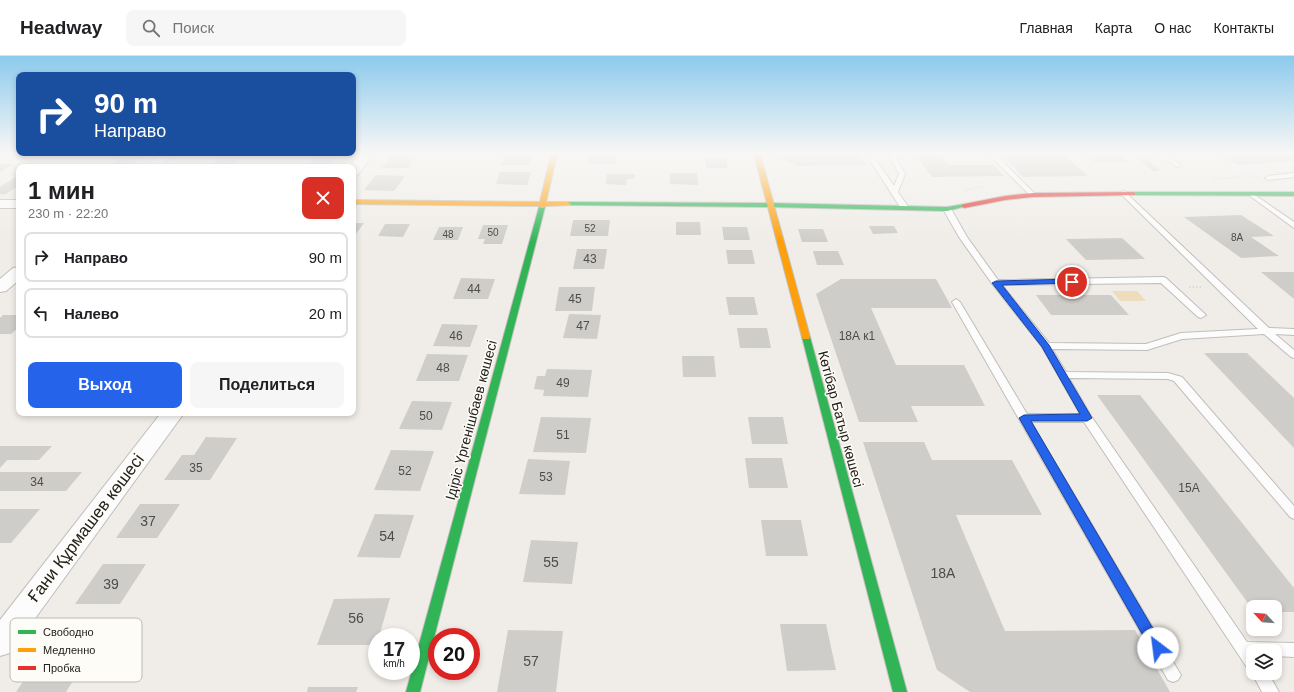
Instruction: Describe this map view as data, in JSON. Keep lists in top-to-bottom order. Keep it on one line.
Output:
{"streets":{"street":["Көтібар Батыр көшесі","Ідіріс Үргенішбаев көшесі","Ғани Құрмашев көшесі"]},"house_numbers":["52","50","48","8А","43","44","45","47","46","18А к1","48","49","50","51","35","52","53","34","15А","37","54","55","18А","39","56","57"],"legend":["Свободно","Медленно","Пробка"],"north":"top left","page":{"header":"Headway","search":"Поиск","nav":["Главная","Карта","О нас","Контакты"],"turn":["90 m","Направо"],"heading":["1 мин","230 m · 22:20"],"list":[{"name":"Направо","value":"90 m"},{"name":"Налево","value":"20 m"}],"buttons":["Выход","Поделиться"],"speed":"17 km/h","limit":"20"}}
